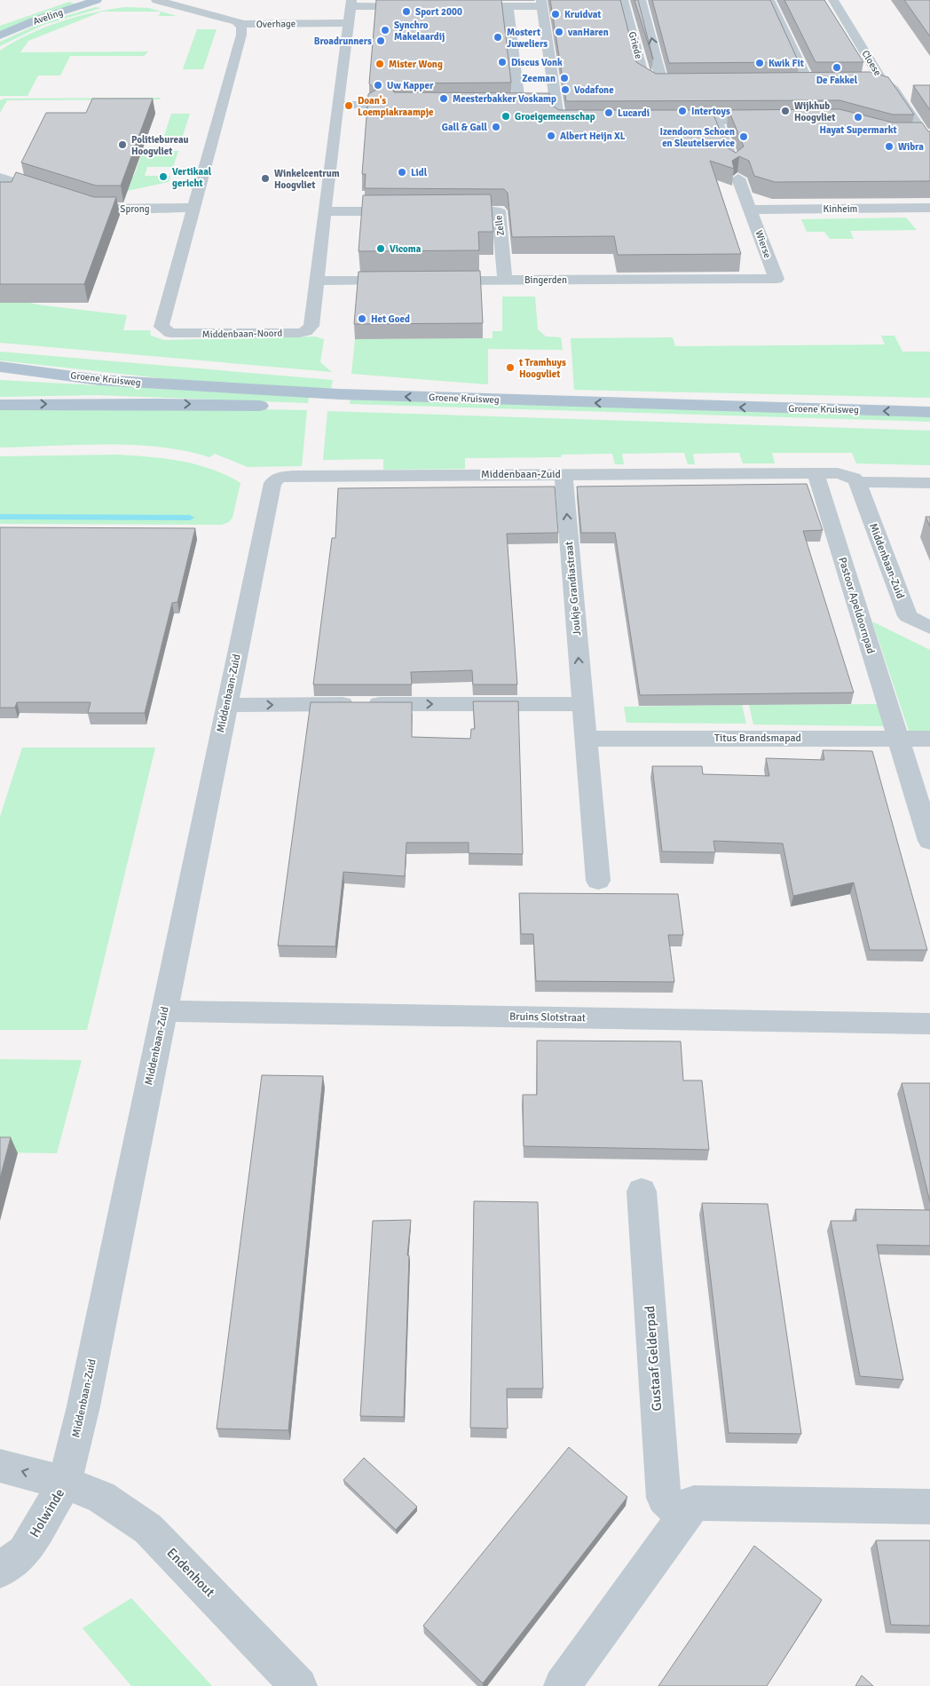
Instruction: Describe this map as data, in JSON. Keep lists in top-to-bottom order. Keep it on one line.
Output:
{"streets":{"main road":["Aveling","Groene Kruisweg"],"street":["Overhage","Griede","Cloese","Sprong","Kinheim","Zelle","Wierse","Bingerden","Middenbaan-Noord","Middenbaan-Zuid","Joukje Grandiastraat","Pastoor Apeldoornpad","Titus Brandsmapad","Bruins Slotstraat","Gustaaf Gelderpad","Holwinde","Endenhout"]},"crossings":[["Overhage","Middenbaan-Noord"],["Sprong","Middenbaan-Noord"],["Kinheim","Wierse"],["Zelle","Bingerden"],["Wierse","Bingerden"],["Middenbaan-Zuid","Joukje Grandiastraat"],["Middenbaan-Zuid","Pastoor Apeldoornpad"],["Middenbaan-Zuid","Bruins Slotstraat"],["Middenbaan-Zuid","Holwinde"],["Middenbaan-Zuid","Endenhout"],["Pastoor Apeldoornpad","Titus Brandsmapad"],["Holwinde","Endenhout"]],"one_way":["Joukje Grandiastraat","Holwinde"],"places":["Sport 2000","Kruidvat","Synchro Makelaardij","vanHaren","Mostert Juweliers","Broadrunners","Discus Vonk","Kwik Fit","Mister Wong","De Fakkel","Zeeman","Uw Kapper","Vodafone","Meesterbakker Voskamp","Doan's Loempiakraampje","Intertoys","Wijkhub Hoogvliet","Lucardi","Groeigemeenschap","Hayat Supermarkt","Gall & Gall","Albert Heijn XL","Izendoorn Schoen en Sleutelservice","Politiebureau Hoogvliet","Wibra","Lidl","Vertikaal gericht","Winkelcentrum Hoogvliet","Vicoma","Het Goed","t Tramhuys Hoogvliet"]}
